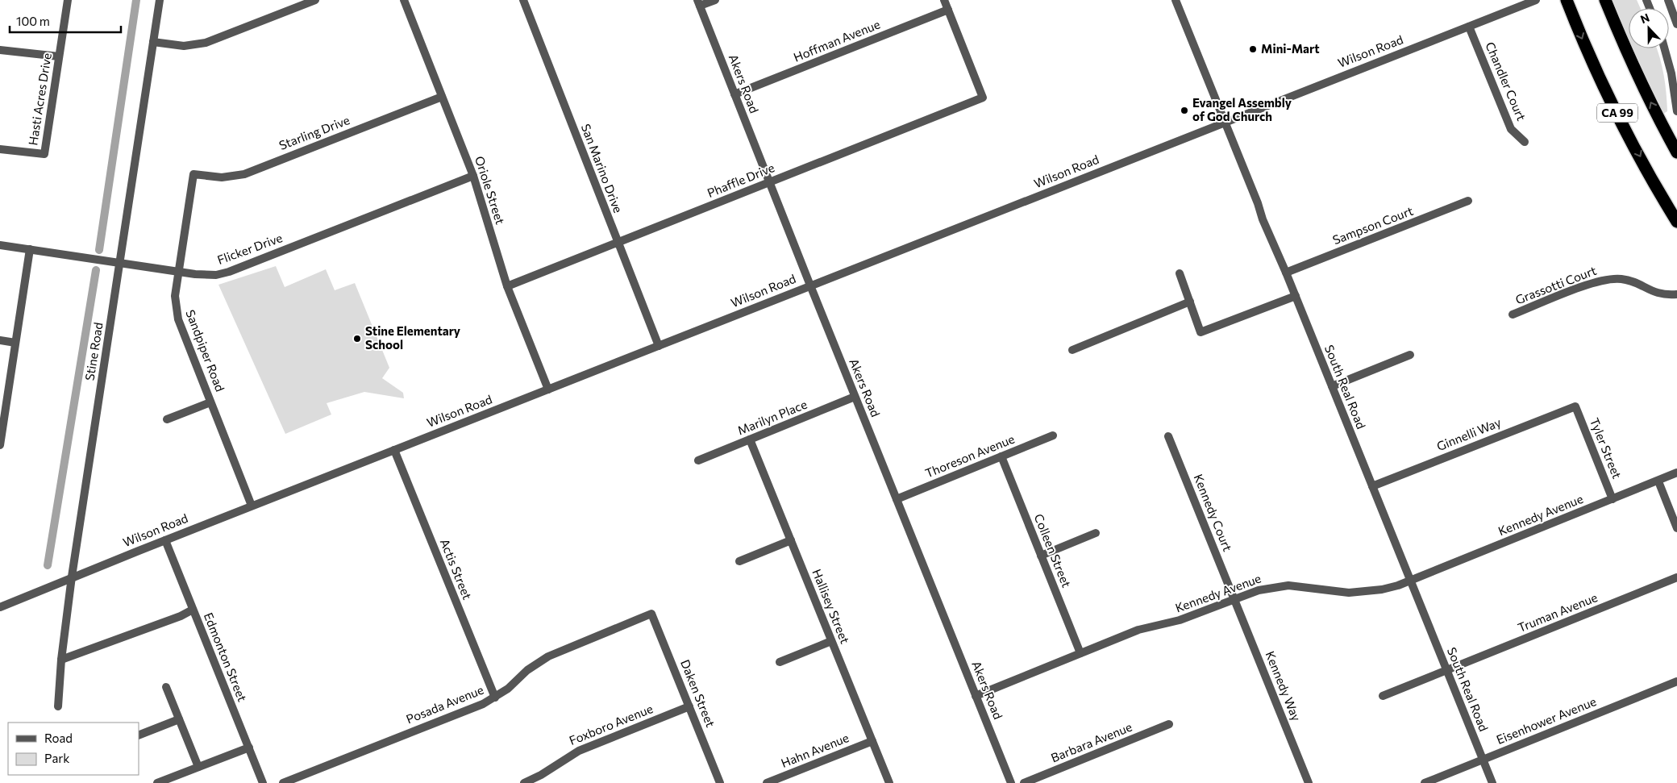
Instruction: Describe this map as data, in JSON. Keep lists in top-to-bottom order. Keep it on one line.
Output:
{"streets":{"highway":["CA 99"],"street":["Hoffman Avenue","Wilson Road","Chandler Court","Akers Road","Hasti Acres Drive","Starling Drive","San Marino Drive","Phaffle Drive","Oriole Street","Sampson Court","Flicker Drive","Grassotti Court","Sandpiper Road","Stine Road","South Real Road","Marilyn Place","Ginnelli Way","Tyler Street","Thoreson Avenue","Kennedy Court","Kennedy Avenue","Colleen Street","Actis Street","Hallisey Street","Truman Avenue","Edmonton Street","Kennedy Way","Daken Street","Posada Avenue","Eisenhower Avenue","Foxboro Avenue","Barbara Avenue","Hahn Avenue"]},"crossings":[["Hoffman Avenue","Akers Road"],["Hoffman Avenue","Phaffle Drive"],["Wilson Road","Chandler Court"],["Wilson Road","Akers Road"],["Wilson Road","San Marino Drive"],["Wilson Road","Oriole Street"],["Wilson Road","Sandpiper Road"],["Wilson Road","Stine Road"],["Wilson Road","South Real Road"],["Wilson Road","Actis Street"],["Wilson Road","Edmonton Street"],["Akers Road","Phaffle Drive"],["Akers Road","Marilyn Place"],["Akers Road","Thoreson Avenue"],["Akers Road","Kennedy Avenue"],["Starling Drive","Oriole Street"],["Starling Drive","Sandpiper Road"],["San Marino Drive","Phaffle Drive"],["Phaffle Drive","Oriole Street"],["Oriole Street","Flicker Drive"],["Sampson Court","South Real Road"],["Flicker Drive","Sandpiper Road"],["Flicker Drive","Stine Road"],["South Real Road","Ginnelli Way"],["South Real Road","Kennedy Avenue"],["South Real Road","Truman Avenue"],["South Real Road","Eisenhower Avenue"],["Marilyn Place","Hallisey Street"],["Ginnelli Way","Tyler Street"],["Tyler Street","Kennedy Avenue"],["Thoreson Avenue","Colleen Street"],["Kennedy Court","Kennedy Avenue"],["Kennedy Court","Kennedy Way"],["Kennedy Avenue","Colleen Street"],["Kennedy Avenue","Kennedy Way"],["Actis Street","Posada Avenue"],["Hallisey Street","Hahn Avenue"],["Daken Street","Posada Avenue"],["Daken Street","Foxboro Avenue"]],"places":["Mini-Mart","Evangel Assembly of God Church","Stine Elementary School"],"legend":["Road","Park"],"scale_bar":"100 m","north":"top"}
